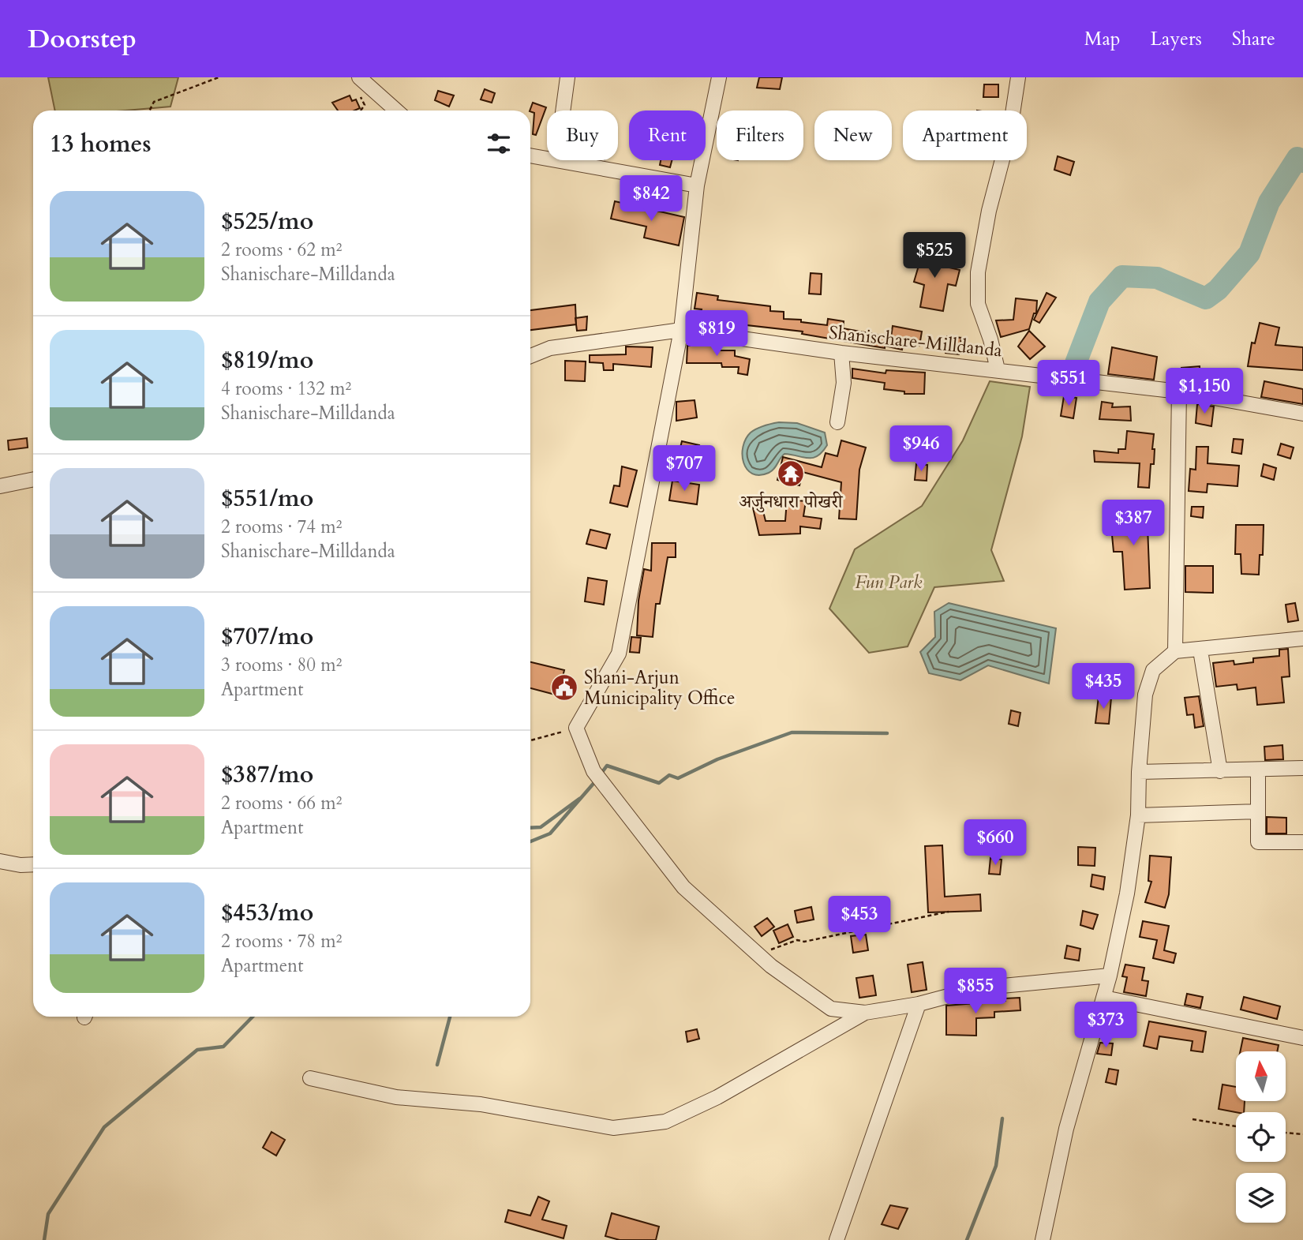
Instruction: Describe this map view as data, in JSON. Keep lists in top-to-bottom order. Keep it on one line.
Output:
{"streets":{"street":["Shanischare-Milldanda"]},"parks":["Fun Park"],"places":{"temple":["अर्जुनधारा पोखरी"],"public building":["Shani-Arjun Municipality Office"]},"north":"top","page":{"header":"Doorstep","nav":["Map","Layers","Share"],"chip":["Buy","Rent","Filters","New","Apartment"],"heading":"13 homes","price":["$842","$525","$819","$551","$1,150","$946","$707","$387","$435","$660","$453","$855","$373"],"list":[{"name":"$525/mo","note":"2 rooms · 62 m² · Shanischare-Milldanda"},{"name":"$819/mo","note":"4 rooms · 132 m² · Shanischare-Milldanda"},{"name":"$551/mo","note":"2 rooms · 74 m² · Shanischare-Milldanda"},{"name":"$707/mo","note":"3 rooms · 80 m² · Apartment"},{"name":"$387/mo","note":"2 rooms · 66 m² · Apartment"},{"name":"$453/mo","note":"2 rooms · 78 m² · Apartment"}]}}
